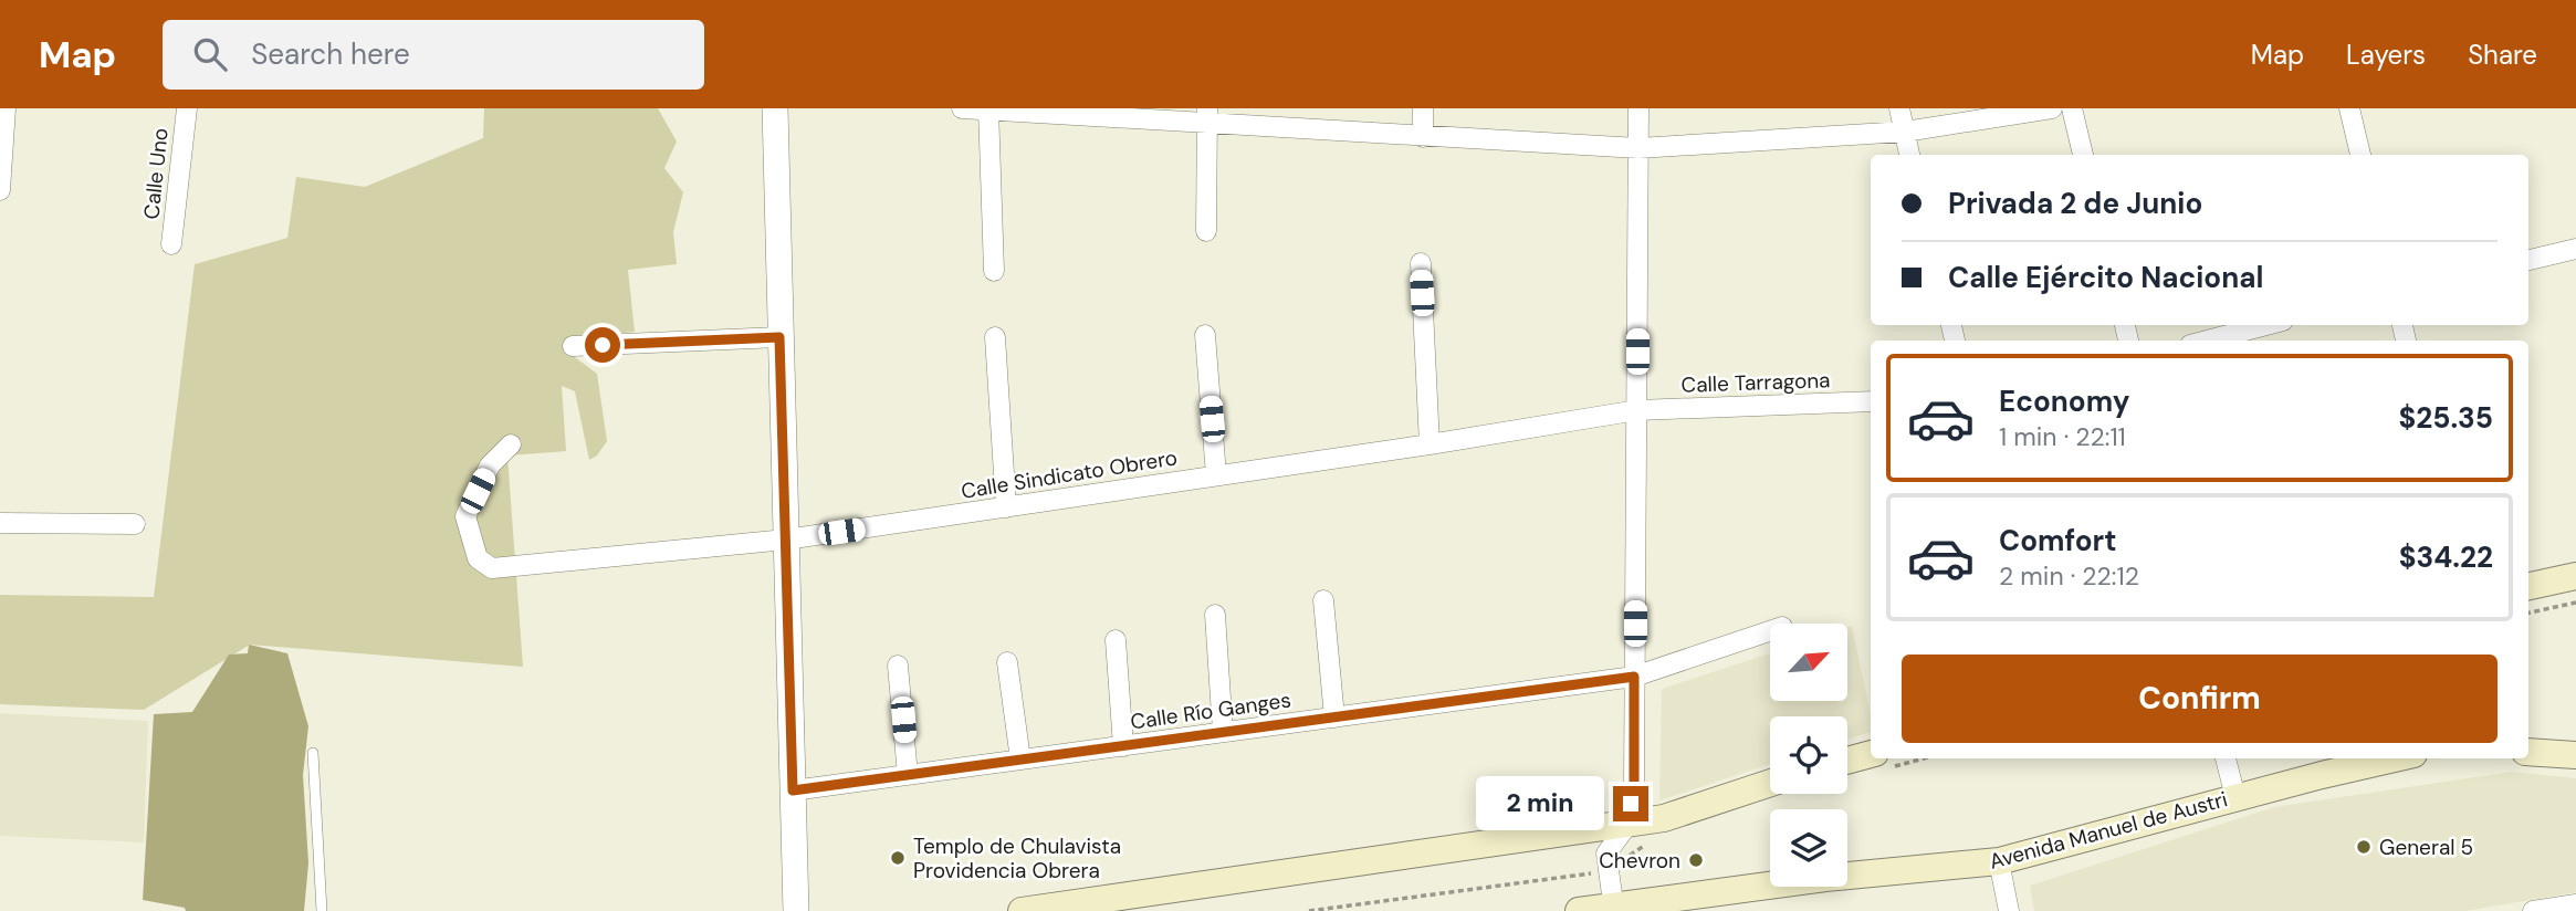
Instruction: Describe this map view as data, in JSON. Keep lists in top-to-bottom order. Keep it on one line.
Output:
{"streets":{"main road":["Avenida Manuel de Austri"],"street":["Calle Uno","Calle Tarragona","Calle Sindicato Obrero","Calle Río Ganges"]},"crossings":[["Calle Tarragona","Calle Sindicato Obrero"]],"places":["General 5","Templo de Chulavista Providencia Obrera","Chevron"],"north":"top right","page":{"header":"Map","search":"Search here","nav":["Map","Layers","Share"],"banner":["Privada 2 de Junio","Calle Ejército Nacional"],"list":[{"name":"Economy","note":"1 min · 22:11","value":"$25.35"},{"name":"Comfort","note":"2 min · 22:12","value":"$34.22"}],"buttons":"Confirm","bubble":"2 min"}}
